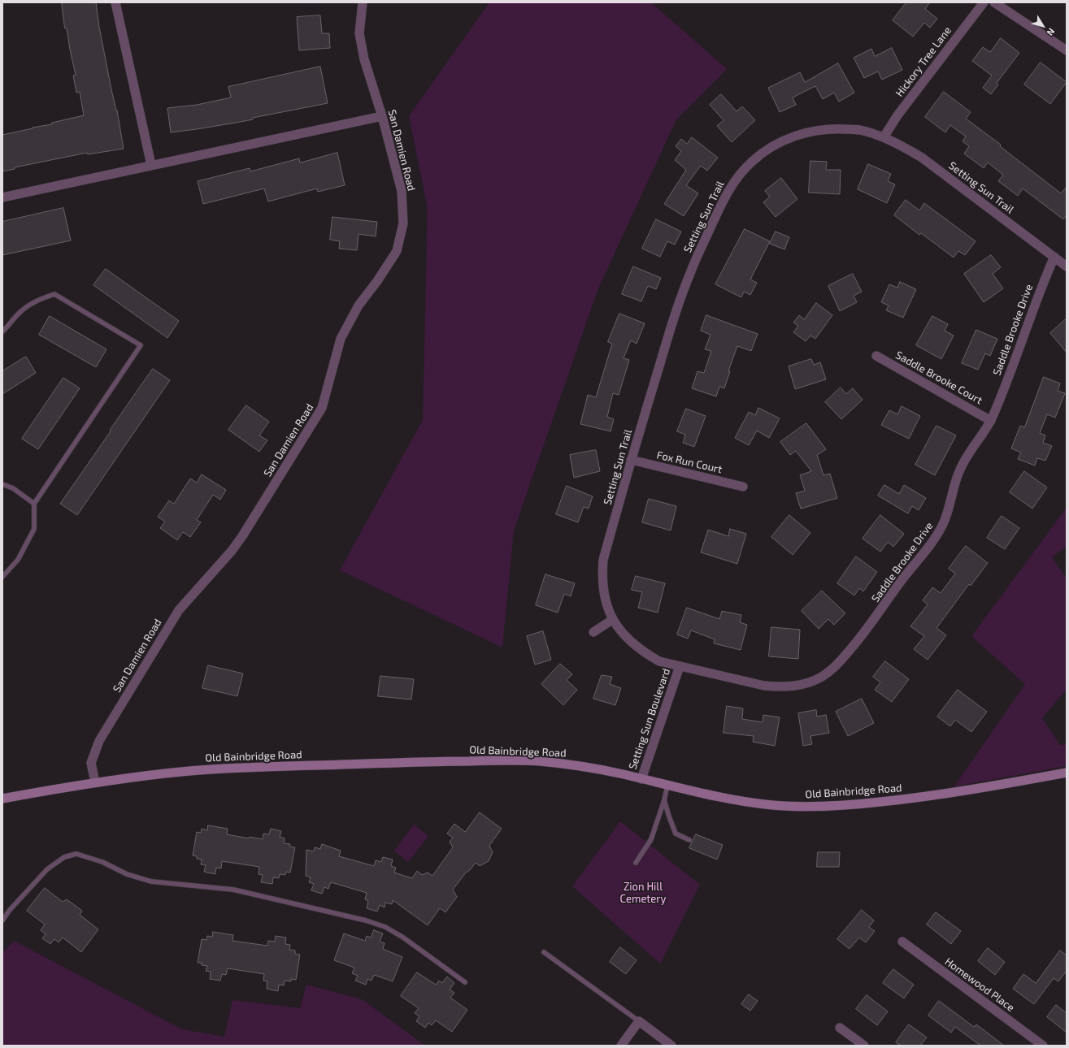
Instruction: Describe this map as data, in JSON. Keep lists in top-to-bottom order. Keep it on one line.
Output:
{"streets":{"main road":["Old Bainbridge Road"],"street":["Hickory Tree Lane","San Damien Road","Setting Sun Trail","Saddle Brooke Drive","Saddle Brooke Court","Fox Run Court","Setting Sun Boulevard","Homewood Place"]},"crossings":[["Hickory Tree Lane","Setting Sun Trail"],["San Damien Road","Old Bainbridge Road"],["Setting Sun Trail","Saddle Brooke Drive"],["Setting Sun Trail","Fox Run Court"],["Setting Sun Trail","Setting Sun Boulevard"],["Saddle Brooke Drive","Saddle Brooke Court"],["Saddle Brooke Drive","Setting Sun Boulevard"],["Setting Sun Boulevard","Old Bainbridge Road"]],"parks":["Zion Hill Cemetery"],"north":"bottom right"}
